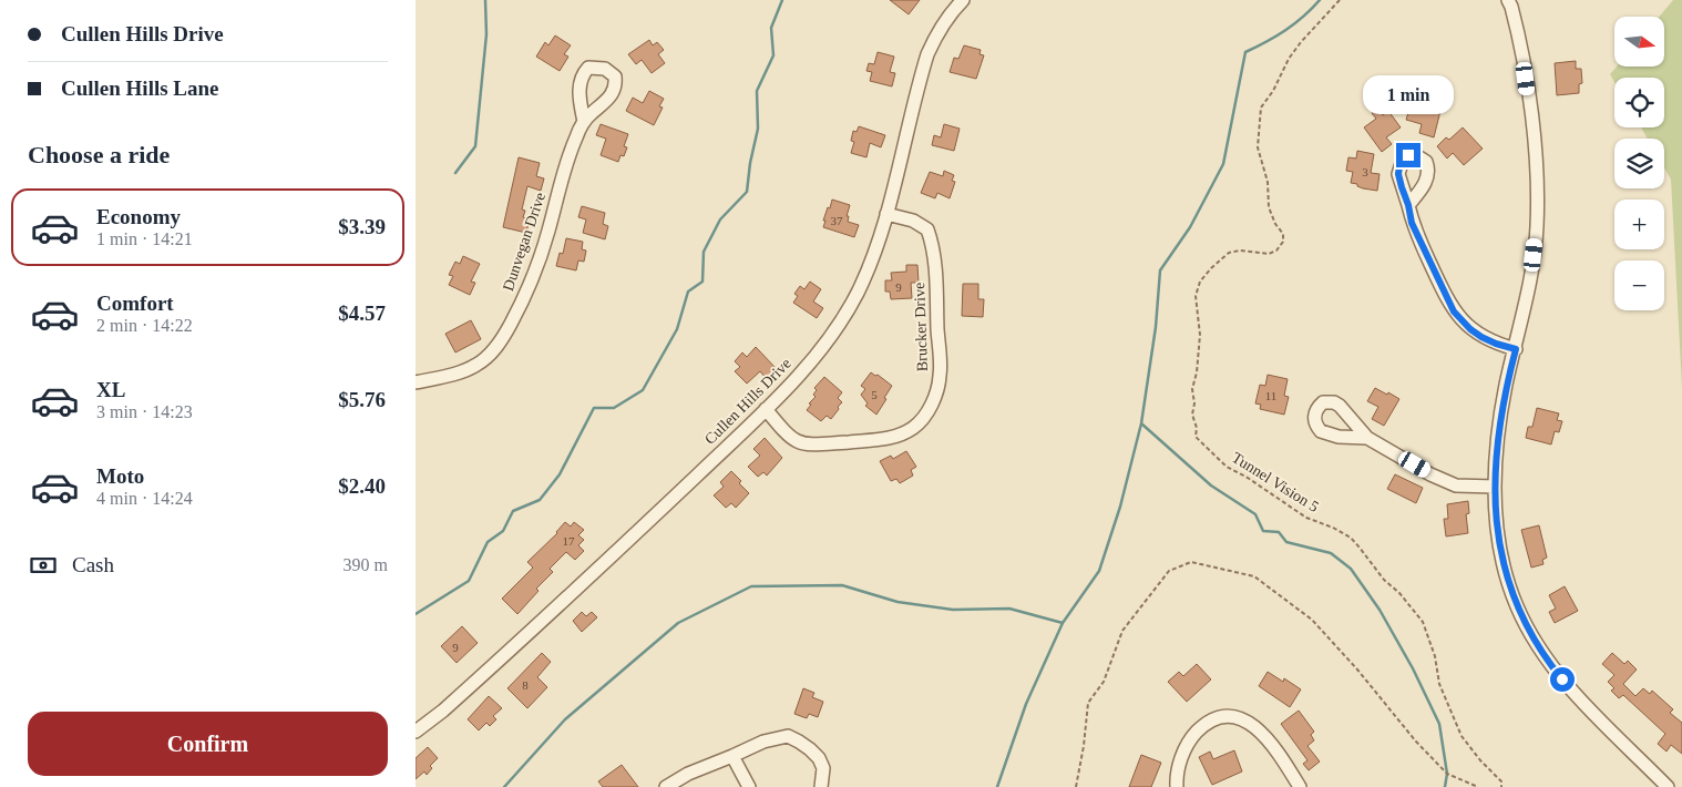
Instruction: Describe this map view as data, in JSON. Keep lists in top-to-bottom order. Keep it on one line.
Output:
{"streets":{"street":["Dunvegan Drive","Brucker Drive","Cullen Hills Drive"],"path":["Tunnel Vision 5"]},"crossings":[["Brucker Drive","Cullen Hills Drive"]],"house_numbers":["3","37","9","5","11","17","9","8"],"north":"right","page":{"banner":["Cullen Hills Drive","Cullen Hills Lane"],"map_buttons":["+","−"],"bubble":"1 min","heading":"Choose a ride","list":[{"name":"Economy","note":"1 min · 14:21","value":"$3.39"},{"name":"Comfort","note":"2 min · 14:22","value":"$4.57"},{"name":"XL","note":"3 min · 14:23","value":"$5.76"},{"name":"Moto","note":"4 min · 14:24","value":"$2.40"}],"pay":["Cash","390 m"],"buttons":"Confirm"}}
